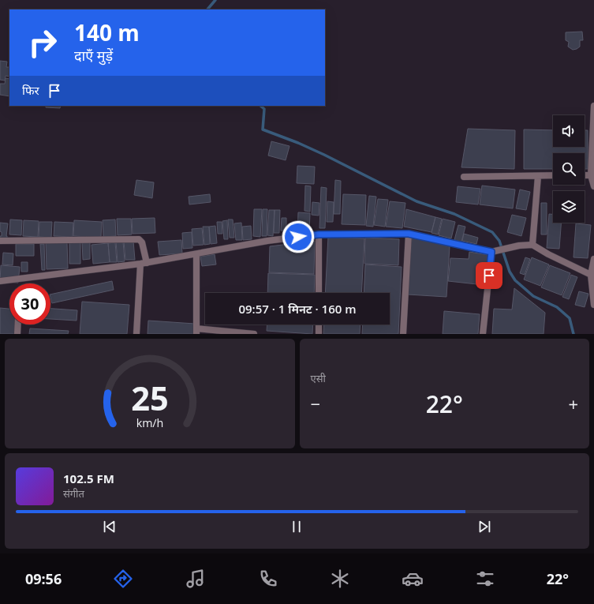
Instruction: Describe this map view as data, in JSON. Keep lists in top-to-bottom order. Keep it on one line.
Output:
{"page":{"turn":["140 m","दाएँ मुड़ें"],"then":"फिर","limit":"30","trip":"09:57 · 1 मिनट · 160 m","tile":"एसी","heat":["−","22°","+"],"song":["102.5 FM","संगीत"],"tabs":["09:56","22°"],"gauge":["25","km/h"]}}
